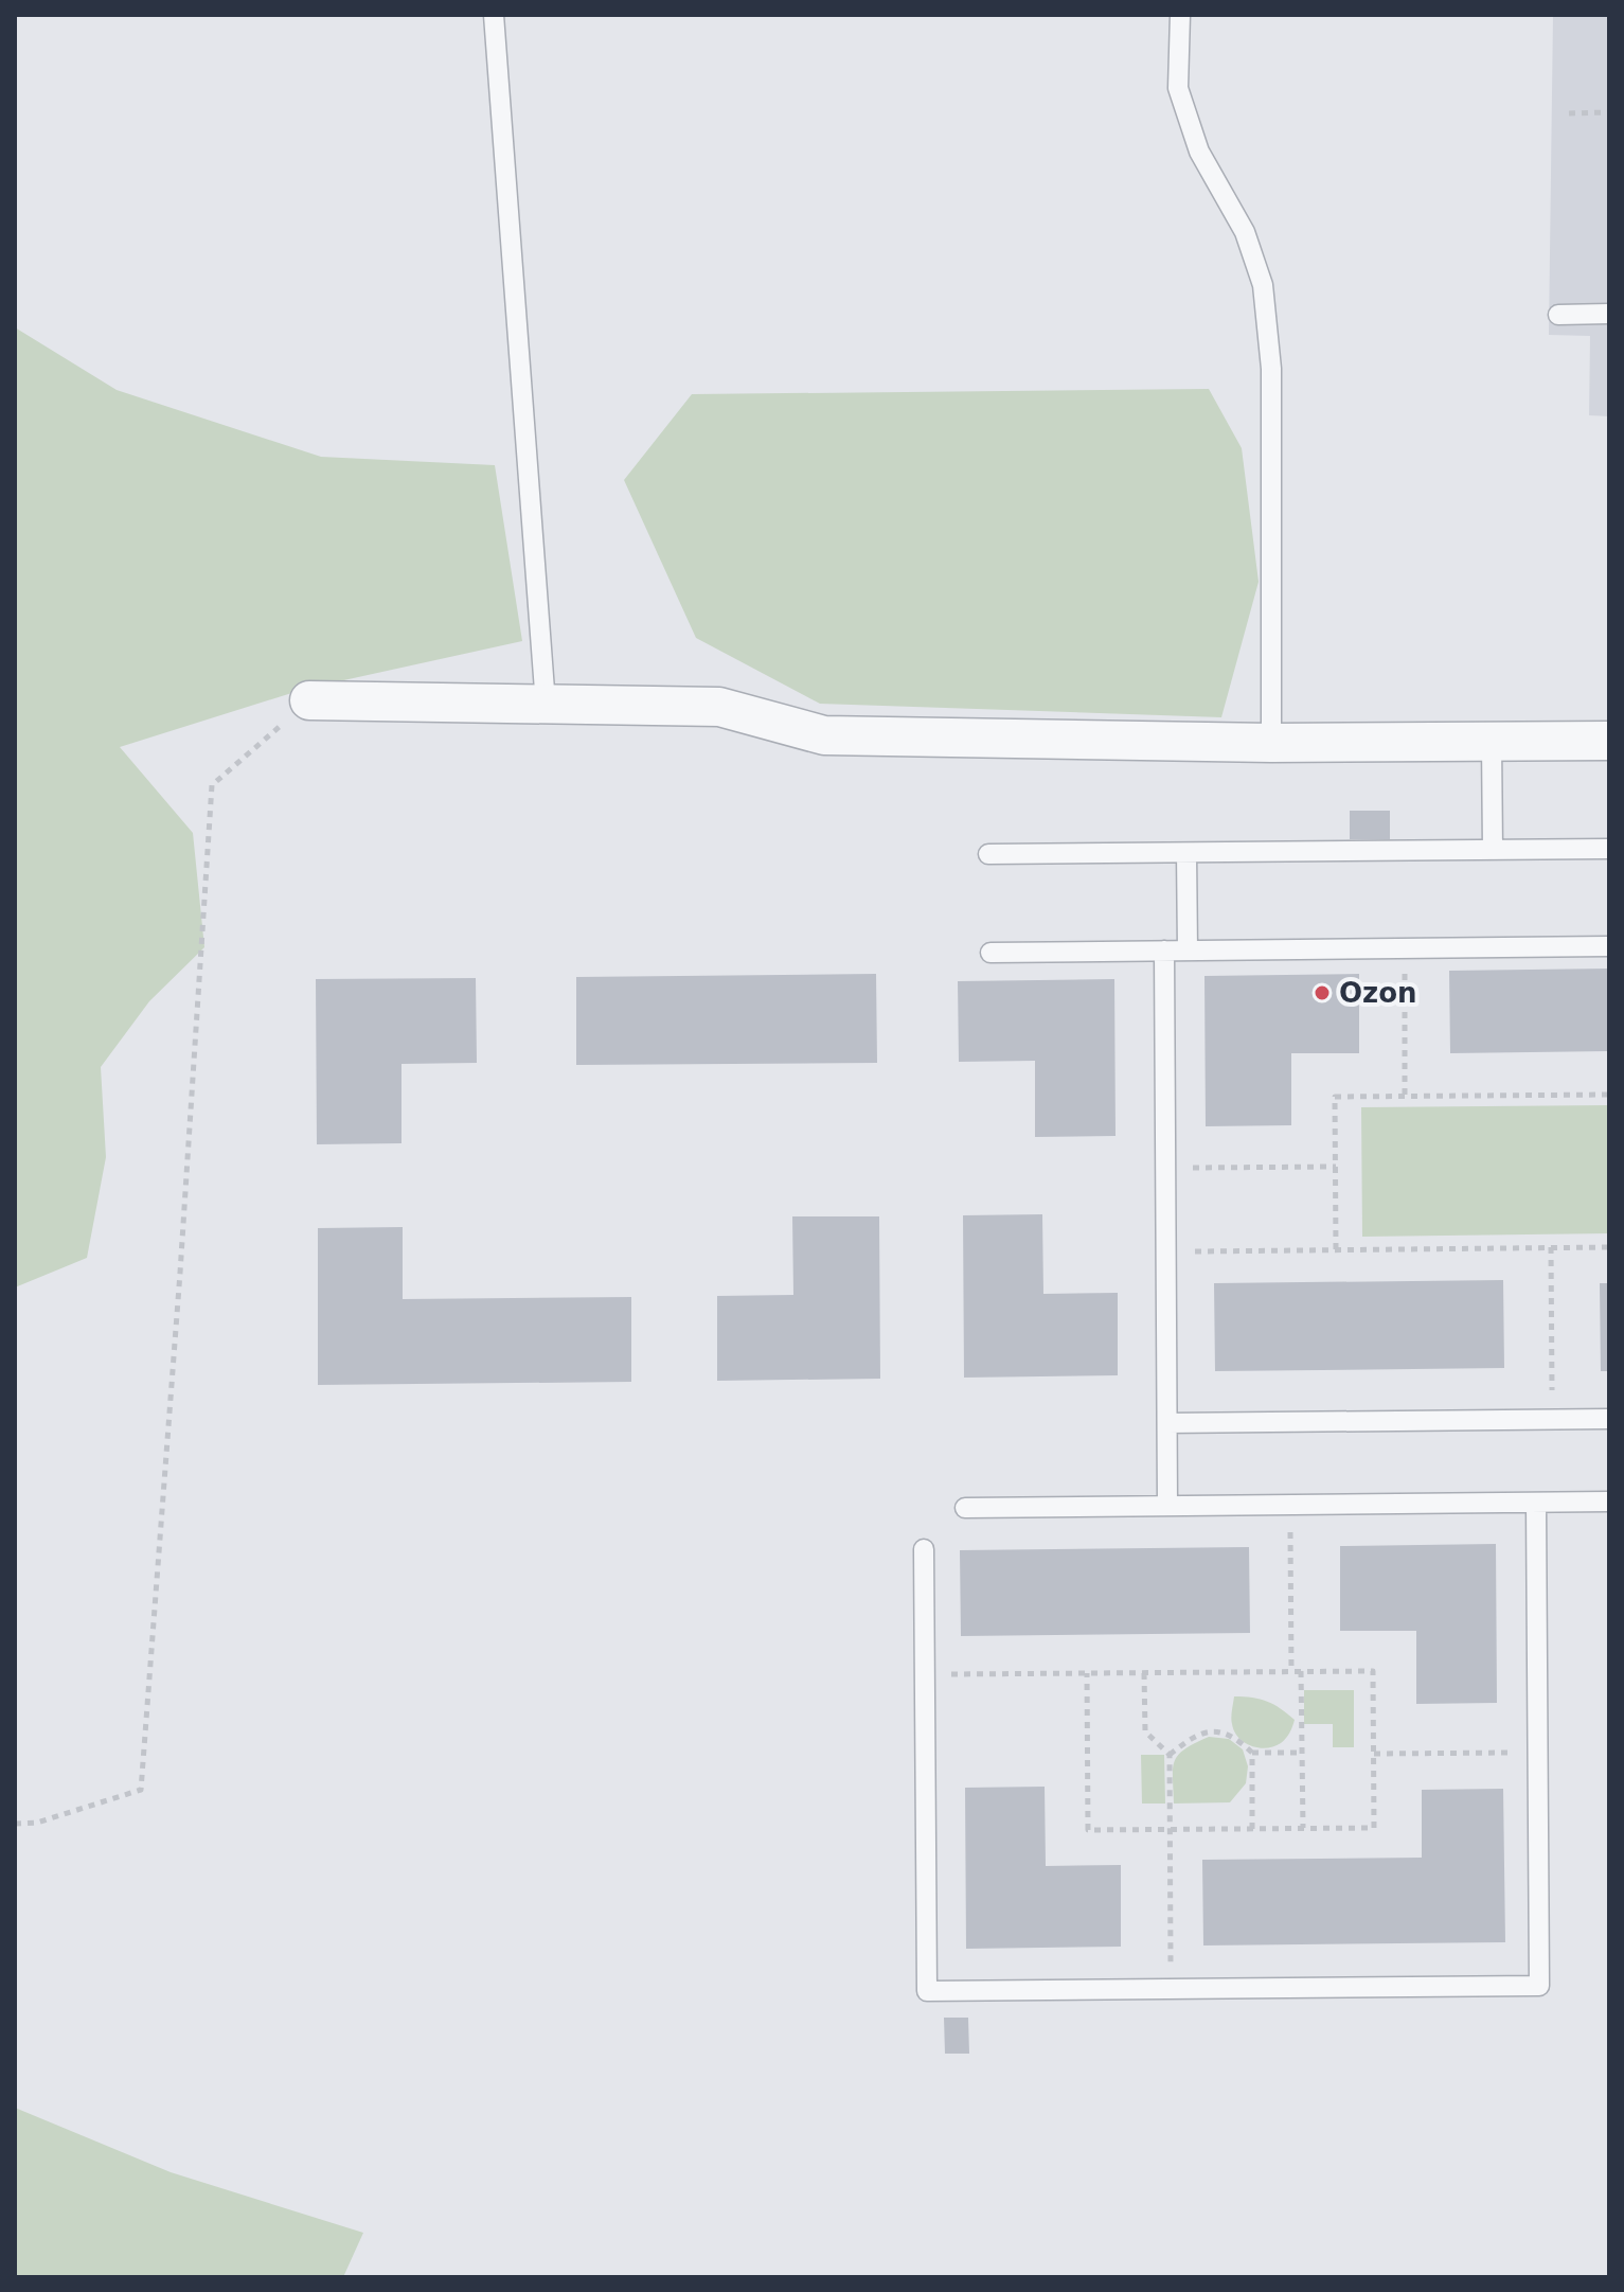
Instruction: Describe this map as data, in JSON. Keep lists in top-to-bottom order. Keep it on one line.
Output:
{"places":["Ozon"]}
